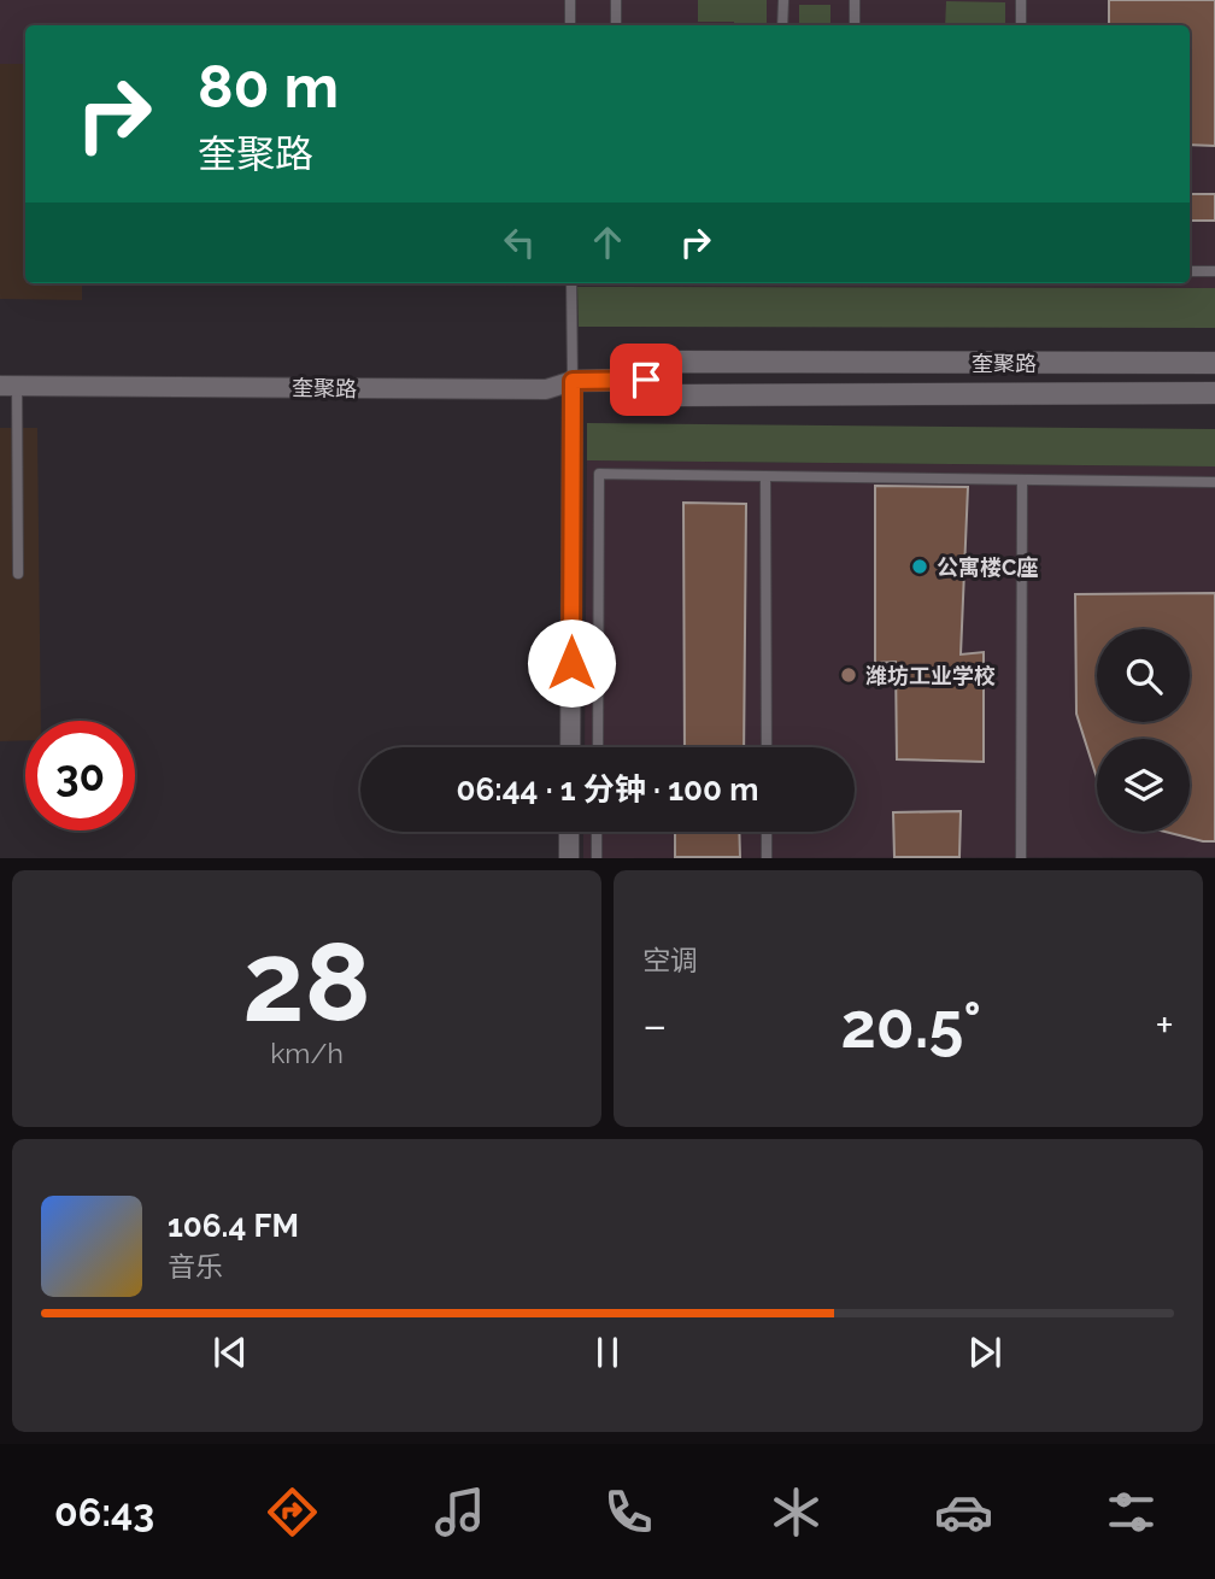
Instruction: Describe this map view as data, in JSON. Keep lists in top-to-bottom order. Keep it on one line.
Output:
{"streets":{"street":["奎聚路"]},"places":["公寓楼C座","潍坊工业学校"],"page":{"turn":["80 m","奎聚路"],"limit":"30","trip":"06:44 · 1 分钟 · 100 m","tile":[["28","km/h"],"空调"],"heat":["−","20.5°","+"],"song":["106.4 FM","音乐"],"tabs":"06:43"}}
